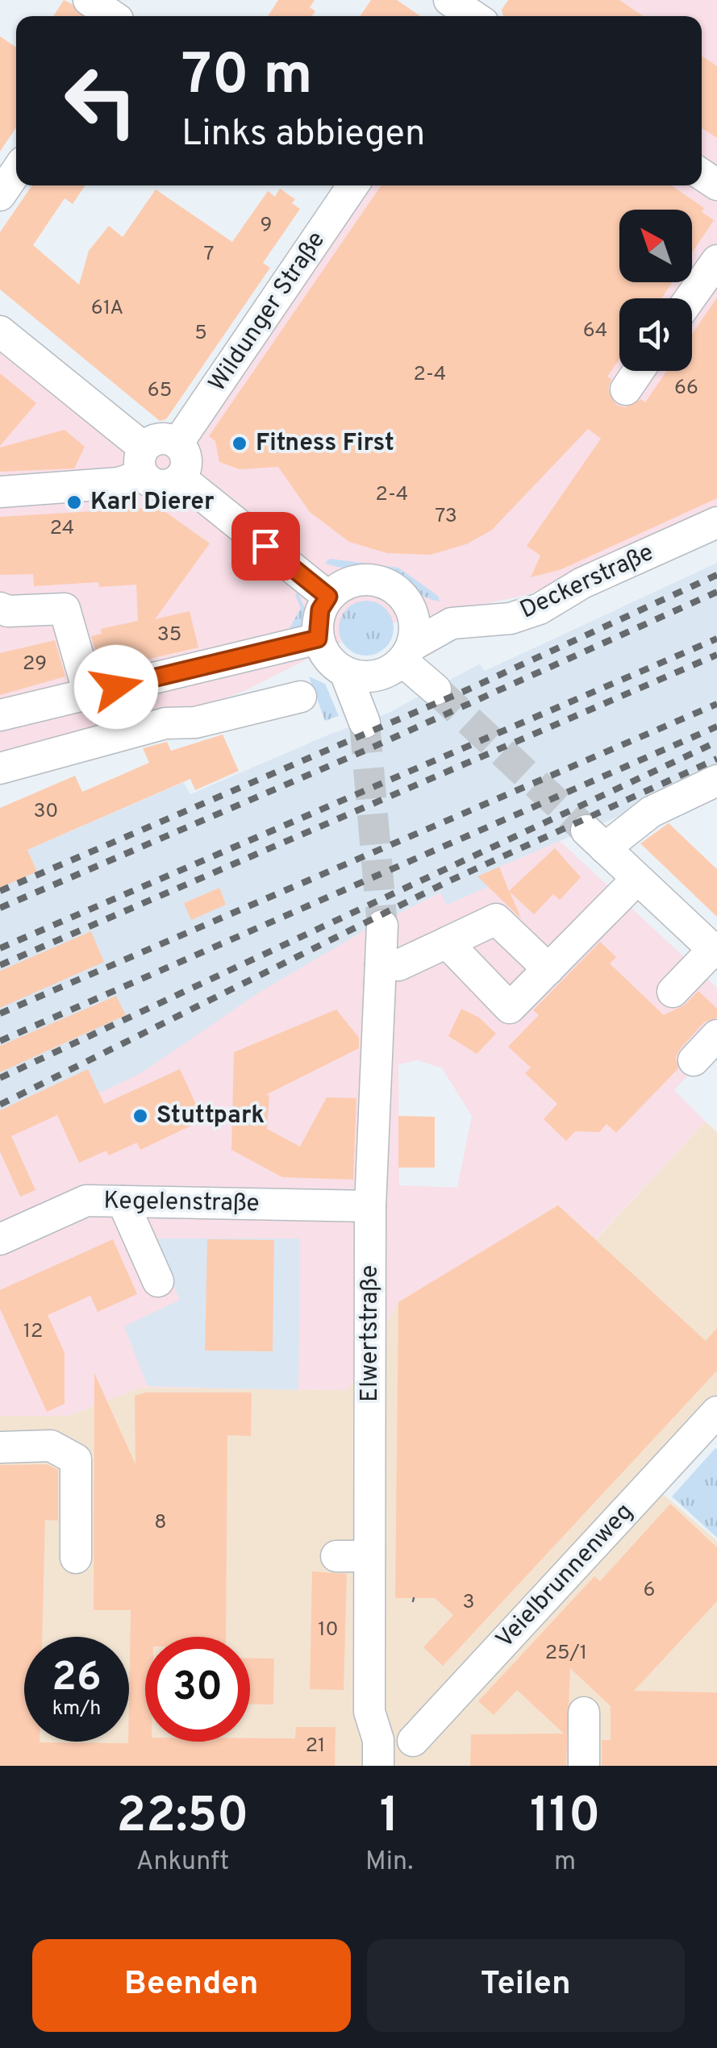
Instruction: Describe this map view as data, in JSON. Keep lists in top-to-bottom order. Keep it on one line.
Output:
{"streets":{"street":["Wildunger Straße","Deckerstraße","Kegelenstraße","Elwertstraße","Veielbrunnenweg"]},"crossings":[["Kegelenstraße","Elwertstraße"],["Elwertstraße","Veielbrunnenweg"]],"places":["Fitness First","Karl Dierer","Stuttpark"],"house_numbers":["9","7","61A","64","5","2-4","66","65","2-4","73","24","35","29","30","12","8","6","3","10","25/1","21"],"north":"top left","page":{"turn":["70 m","Links abbiegen"],"speed":"26 km/h","limit":"30","eta":["22:50","Ankunft","1","Min.","110","m"],"buttons":["Beenden","Teilen"]}}
